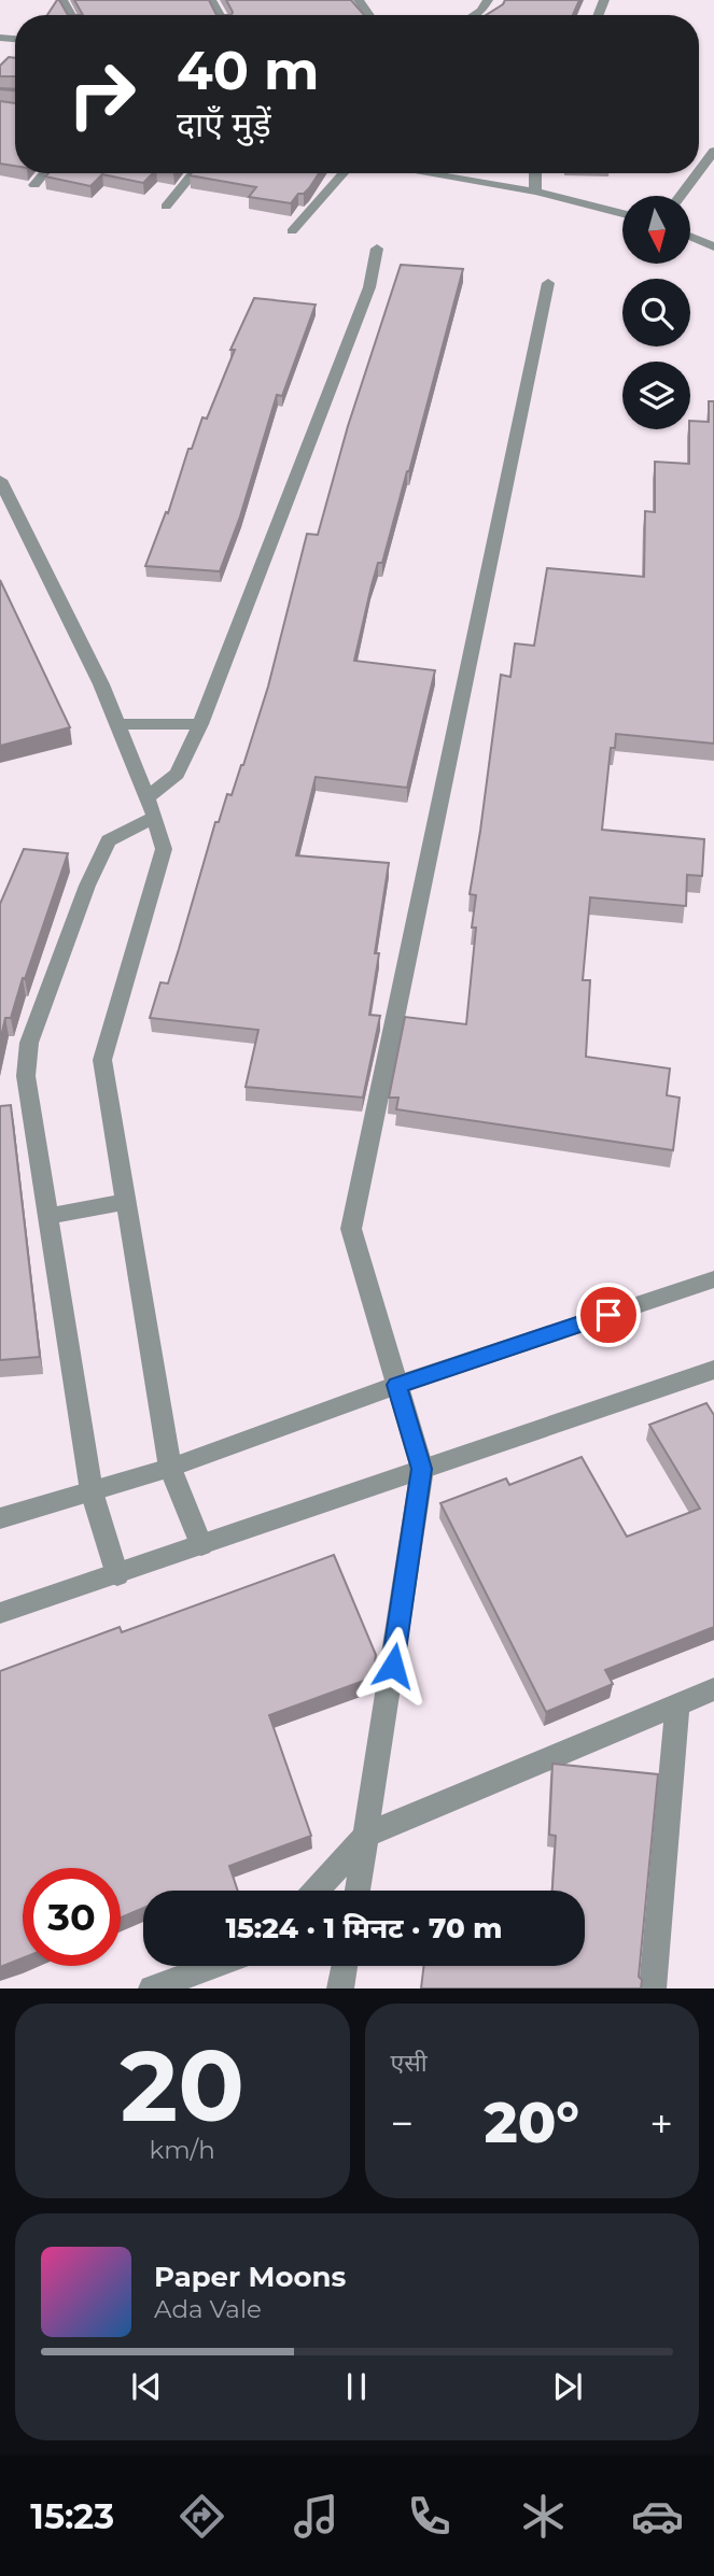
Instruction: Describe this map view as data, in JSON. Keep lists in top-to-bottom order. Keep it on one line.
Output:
{"north":"bottom","page":{"turn":["40 m","दाएँ मुड़ें"],"limit":"30","trip":"15:24 · 1 मिनट · 70 m","tile":[["20","km/h"],"एसी"],"heat":["−","20°","+"],"song":["Paper Moons","Ada Vale"],"tabs":"15:23"}}
